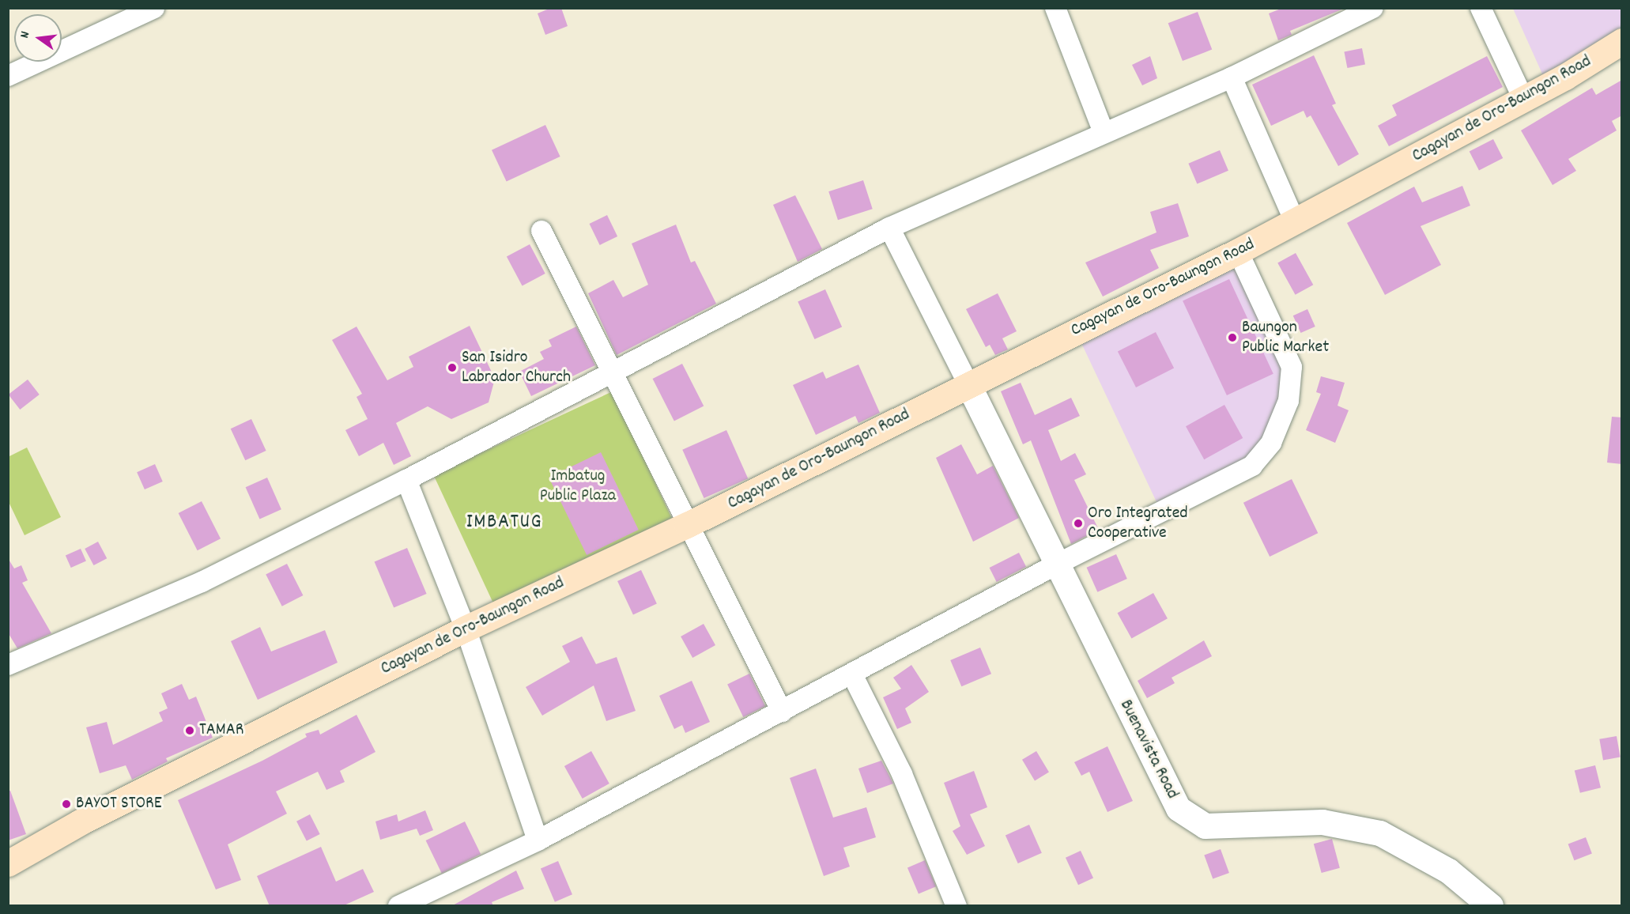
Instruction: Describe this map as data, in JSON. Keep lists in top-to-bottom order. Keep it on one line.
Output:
{"streets":{"main road":["Cagayan de Oro-Baungon Road"],"street":["Buenavista Road"]},"crossings":[["Cagayan de Oro-Baungon Road","Buenavista Road"]],"districts":["IMBATUG"],"parks":["Imbatug Public Plaza"],"places":["Baungon Public Market","San Isidro Labrador Church","Oro Integrated Cooperative","TAMAR","BAYOT STORE"],"north":"left"}
